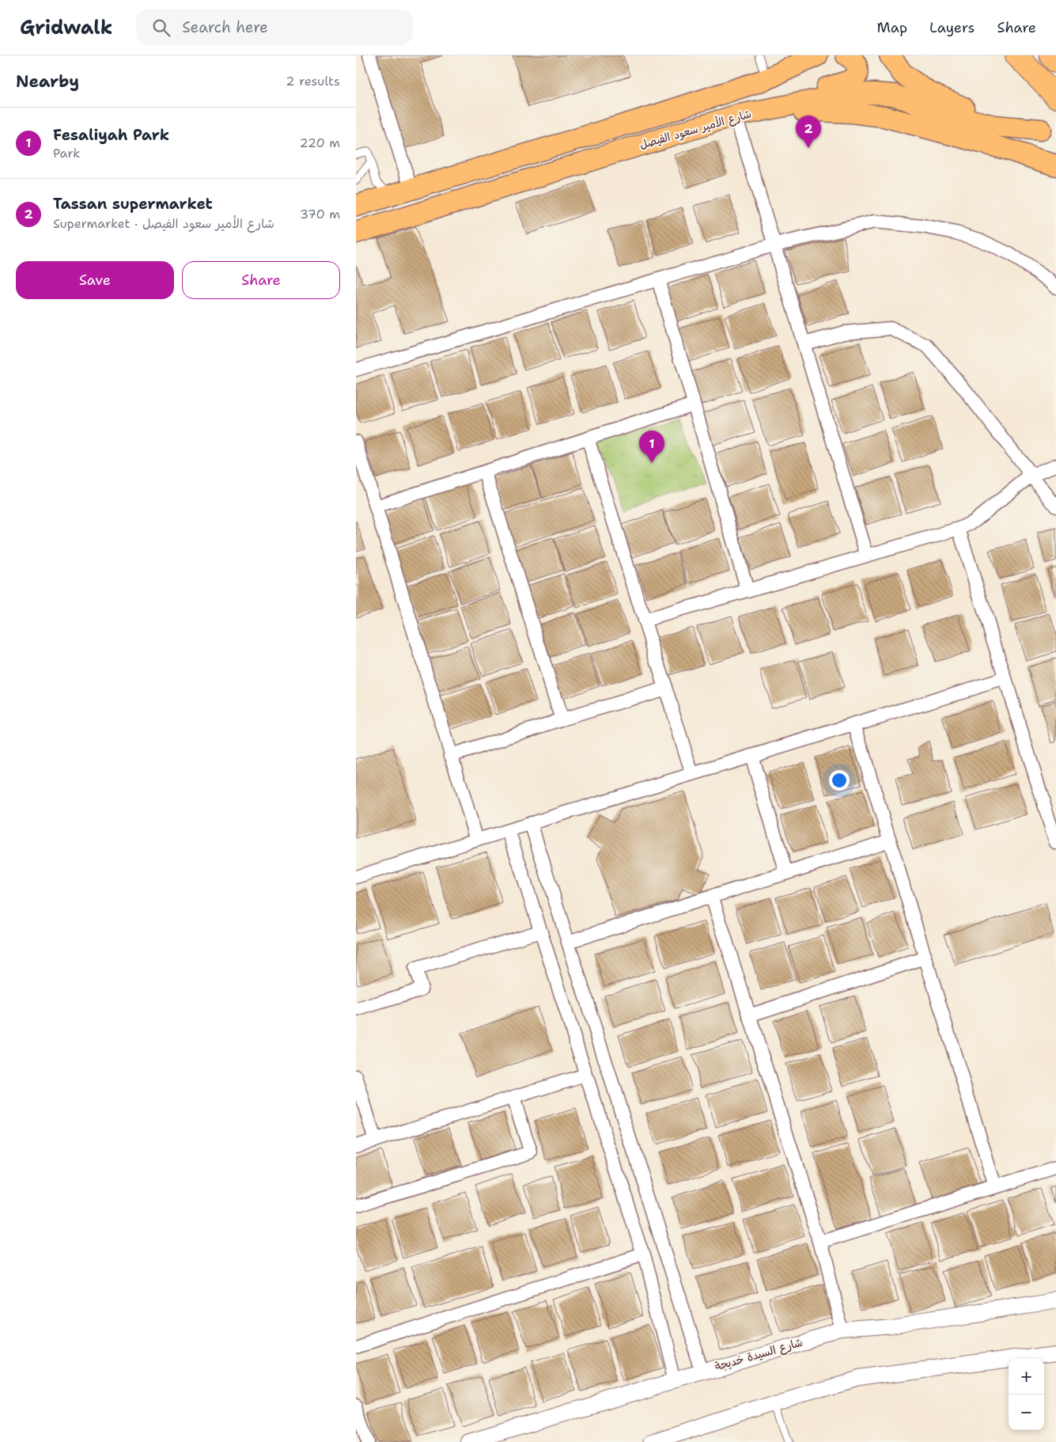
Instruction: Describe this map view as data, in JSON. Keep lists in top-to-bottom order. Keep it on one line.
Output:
{"streets":{"main road":["شارع الأمير سعود الفيصل"],"street":["شارع السيدة خديجة"]},"page":{"header":"Gridwalk","search":"Search here","nav":["Map","Layers","Share"],"heading":["Nearby","2 results"],"list":[{"mark":"1","name":"Fesaliyah Park","note":"Park","value":"220 m"},{"mark":"2","name":"Tassan supermarket","note":"Supermarket · شارع الأمير سعود الفيصل","value":"370 m"}],"pins":["2","1"],"buttons":["Save","Share"],"map_buttons":["+","−"]}}
